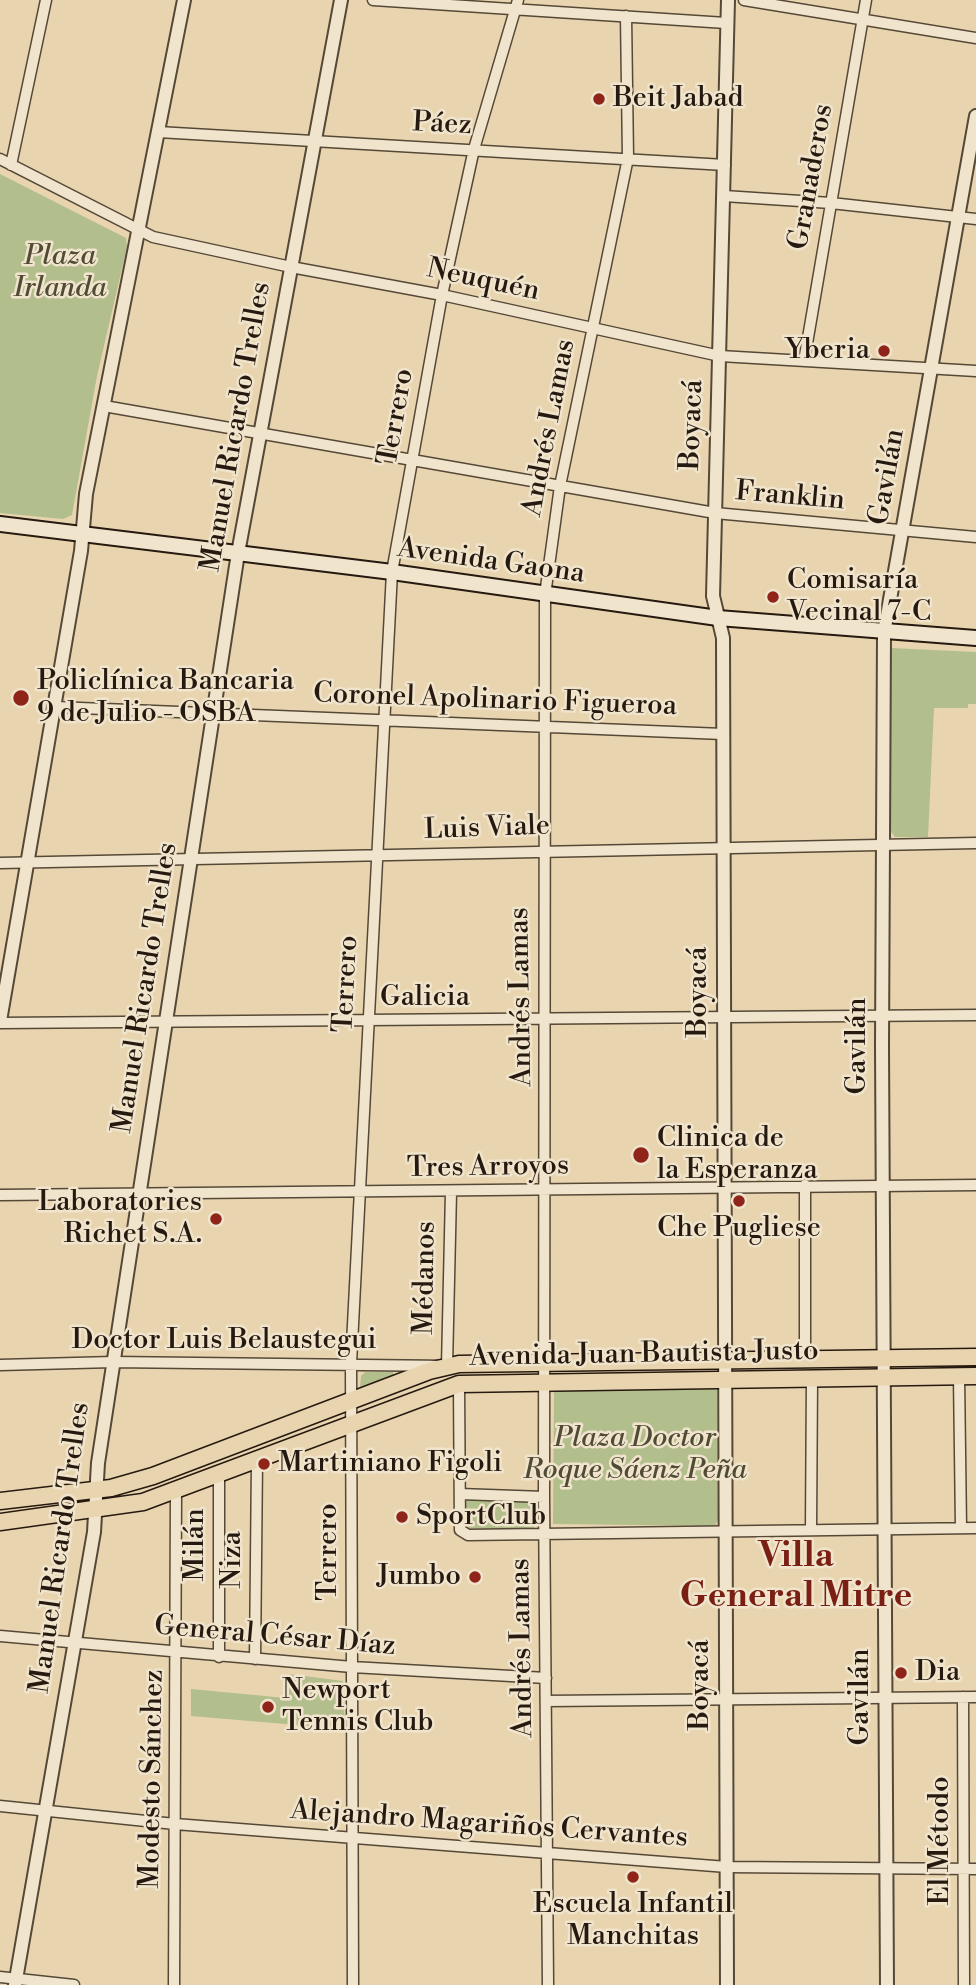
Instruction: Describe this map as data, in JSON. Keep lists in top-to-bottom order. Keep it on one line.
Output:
{"streets":{"main road":["Avenida Gaona","Avenida Juan Bautista Justo"],"street":["Páez","Granaderos","Neuquén","Terrero","Boyacá","Manuel Ricardo Trelles","Andrés Lamas","Gavilán","Franklin","Coronel Apolinario Figueroa","Luis Viale","Galicia","Tres Arroyos","Médanos","Doctor Luis Belaustegui","Milán","Niza","General César Díaz","Modesto Sánchez","Alejandro Magariños Cervantes","El Método"]},"crossings":[["Páez","Terrero"],["Páez","Boyacá"],["Páez","Manuel Ricardo Trelles"],["Páez","Andrés Lamas"],["Granaderos","Neuquén"],["Neuquén","Terrero"],["Neuquén","Boyacá"],["Neuquén","Manuel Ricardo Trelles"],["Neuquén","Andrés Lamas"],["Neuquén","Gavilán"],["Terrero","Franklin"],["Terrero","Avenida Gaona"],["Terrero","Coronel Apolinario Figueroa"],["Terrero","Luis Viale"],["Terrero","Galicia"],["Terrero","Tres Arroyos"],["Terrero","Doctor Luis Belaustegui"],["Terrero","Avenida Juan Bautista Justo"],["Terrero","General César Díaz"],["Terrero","Alejandro Magariños Cervantes"],["Boyacá","Franklin"],["Boyacá","Avenida Gaona"],["Boyacá","Coronel Apolinario Figueroa"],["Boyacá","Luis Viale"],["Boyacá","Galicia"],["Boyacá","Tres Arroyos"],["Boyacá","Avenida Juan Bautista Justo"],["Boyacá","Alejandro Magariños Cervantes"],["Manuel Ricardo Trelles","Franklin"],["Manuel Ricardo Trelles","Avenida Gaona"],["Manuel Ricardo Trelles","Coronel Apolinario Figueroa"],["Manuel Ricardo Trelles","Luis Viale"],["Manuel Ricardo Trelles","Galicia"],["Manuel Ricardo Trelles","Tres Arroyos"],["Manuel Ricardo Trelles","Doctor Luis Belaustegui"],["Manuel Ricardo Trelles","Avenida Juan Bautista Justo"],["Manuel Ricardo Trelles","General César Díaz"],["Manuel Ricardo Trelles","Alejandro Magariños Cervantes"],["Andrés Lamas","Franklin"],["Andrés Lamas","Avenida Gaona"],["Andrés Lamas","Coronel Apolinario Figueroa"],["Andrés Lamas","Luis Viale"],["Andrés Lamas","Galicia"],["Andrés Lamas","Tres Arroyos"],["Andrés Lamas","Avenida Juan Bautista Justo"],["Andrés Lamas","General César Díaz"],["Andrés Lamas","Alejandro Magariños Cervantes"],["Gavilán","Franklin"],["Gavilán","Avenida Gaona"],["Gavilán","Luis Viale"],["Gavilán","Galicia"],["Gavilán","Tres Arroyos"],["Gavilán","Avenida Juan Bautista Justo"],["Gavilán","Alejandro Magariños Cervantes"],["Tres Arroyos","Médanos"],["Médanos","Doctor Luis Belaustegui"],["Médanos","Avenida Juan Bautista Justo"],["Doctor Luis Belaustegui","Avenida Juan Bautista Justo"],["Avenida Juan Bautista Justo","Milán"],["Avenida Juan Bautista Justo","Niza"],["Avenida Juan Bautista Justo","Modesto Sánchez"],["Milán","General César Díaz"],["Niza","General César Díaz"],["General César Díaz","Modesto Sánchez"],["Modesto Sánchez","Alejandro Magariños Cervantes"],["Alejandro Magariños Cervantes","El Método"]],"districts":["Villa General Mitre"],"parks":["Plaza Irlanda","Plaza Doctor Roque Sáenz Peña"],"places":["Beit Jabad","Yberia","Comisaría Vecinal 7-C","Policlínica Bancaria 9 de Julio - OSBA","Clinica de la Esperanza","Che Pugliese","Laboratories Richet S.A.","Martiniano Figoli","SportClub","Jumbo","Dia","Newport Tennis Club","Escuela Infantil Manchitas"]}
